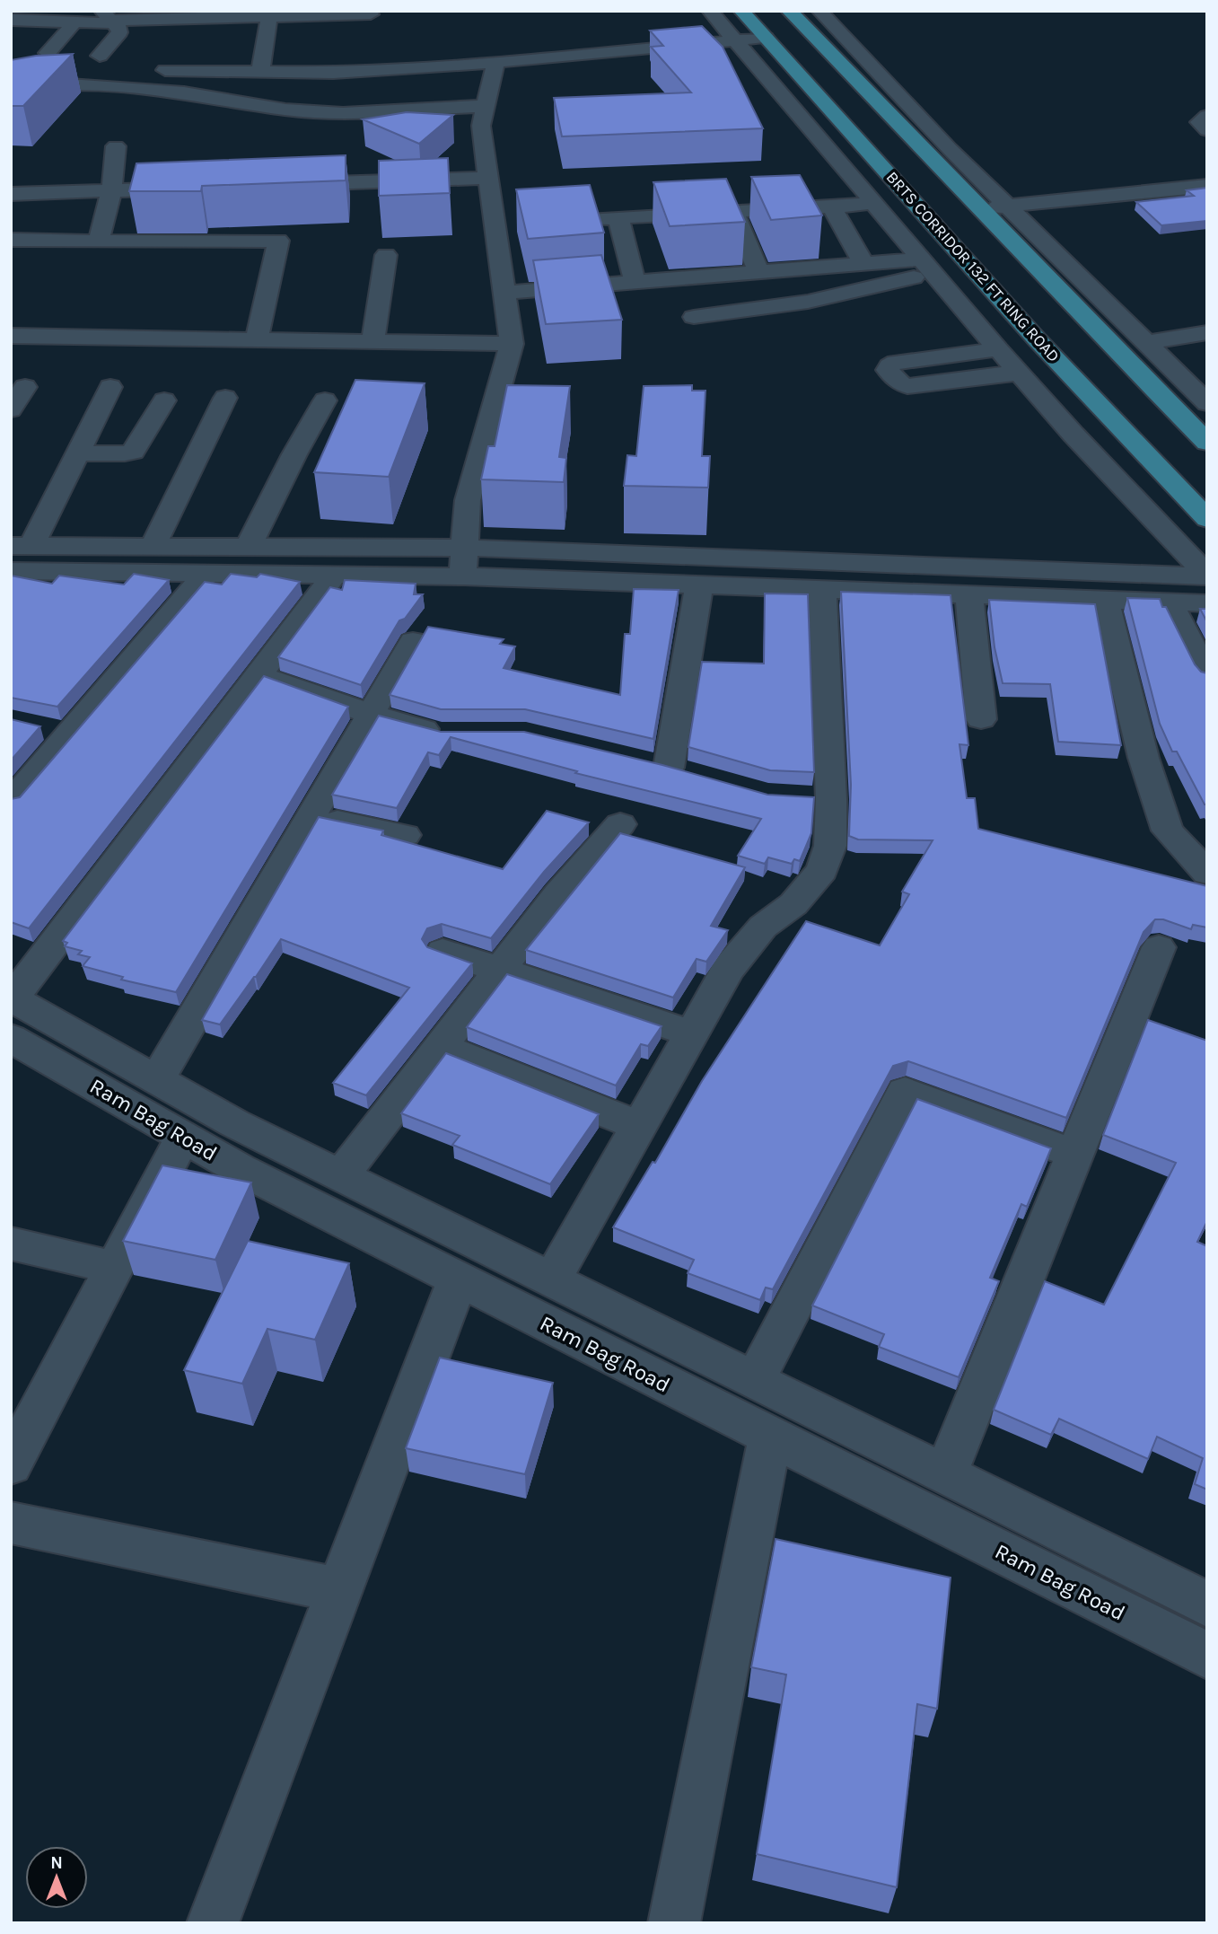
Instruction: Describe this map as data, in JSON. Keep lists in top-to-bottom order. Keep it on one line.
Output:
{"streets":{"main road":["BRTS CORRIDOR 132 FT RING ROAD"],"street":["Ram Bag Road"]},"north":"top"}
